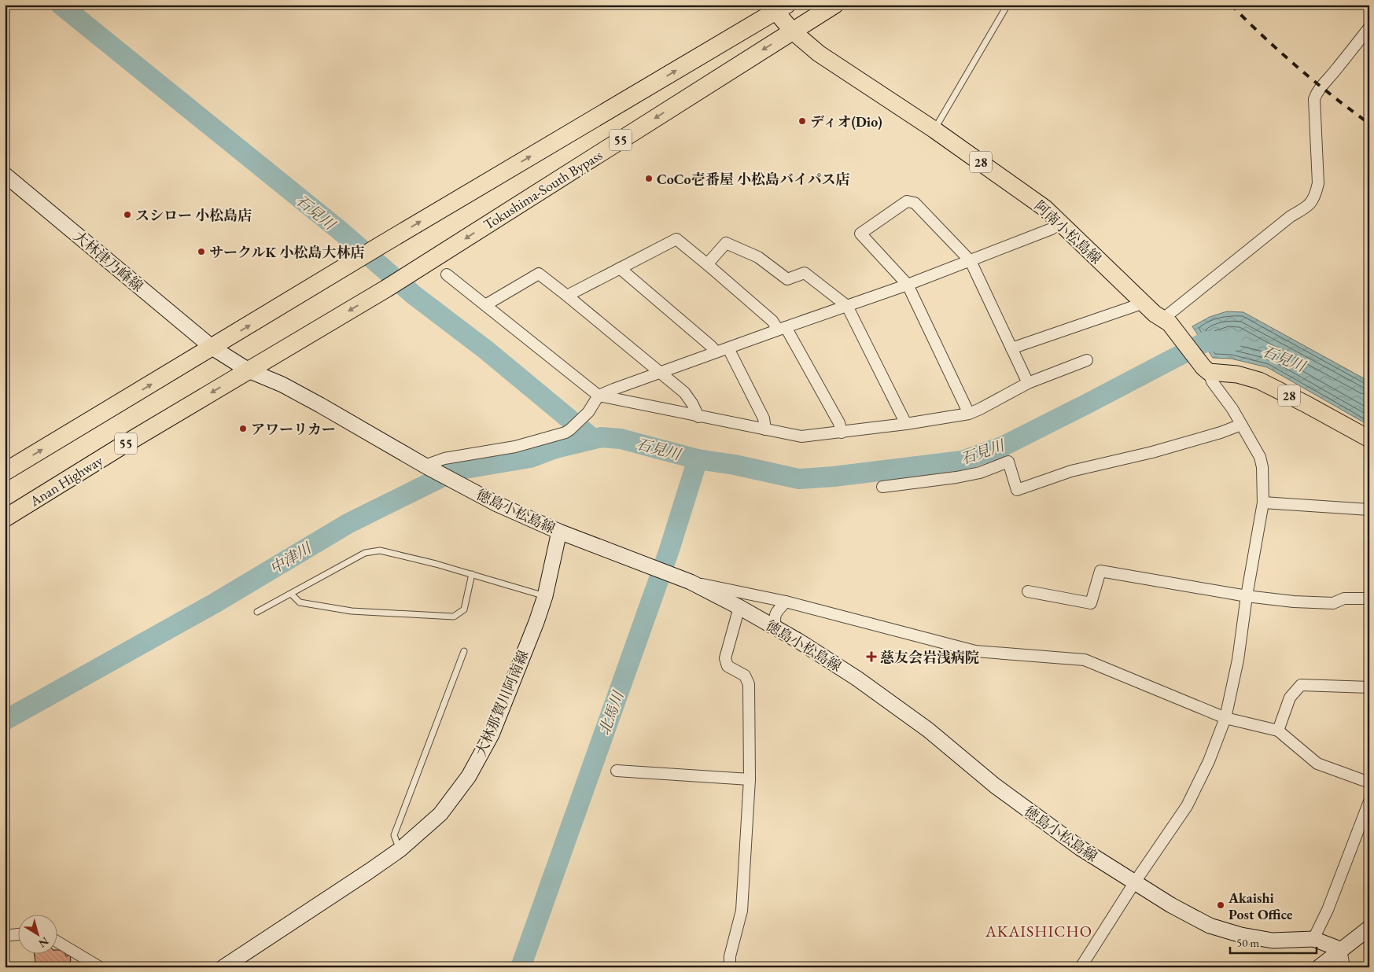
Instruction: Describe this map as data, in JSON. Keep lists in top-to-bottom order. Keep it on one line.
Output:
{"streets":{"highway":["55","Tokushima-South Bypass","Anan Highway"],"main road":["28","阿南小松島線","大林津乃峰線","徳島小松島線","大林那賀川阿南線"]},"crossings":[["55","阿南小松島線"],["55","大林津乃峰線"],["55","徳島小松島線"],["28","阿南小松島線"],["Tokushima-South Bypass","阿南小松島線"],["Tokushima-South Bypass","Anan Highway"],["Tokushima-South Bypass","徳島小松島線"],["大林津乃峰線","徳島小松島線"],["Anan Highway","徳島小松島線"],["徳島小松島線","大林那賀川阿南線"]],"districts":["AKAISHICHO"],"water":["石見川","中津川","北馬川"],"places":{"other":["ディオ(Dio)","CoCo壱番屋 小松島バイパス店","スシロー 小松島店","サークルK 小松島大林店","アワーリカー","Akaishi Post Office"],"health":["慈友会岩浅病院"]},"scale_bar":"50 m","north":"bottom right"}
